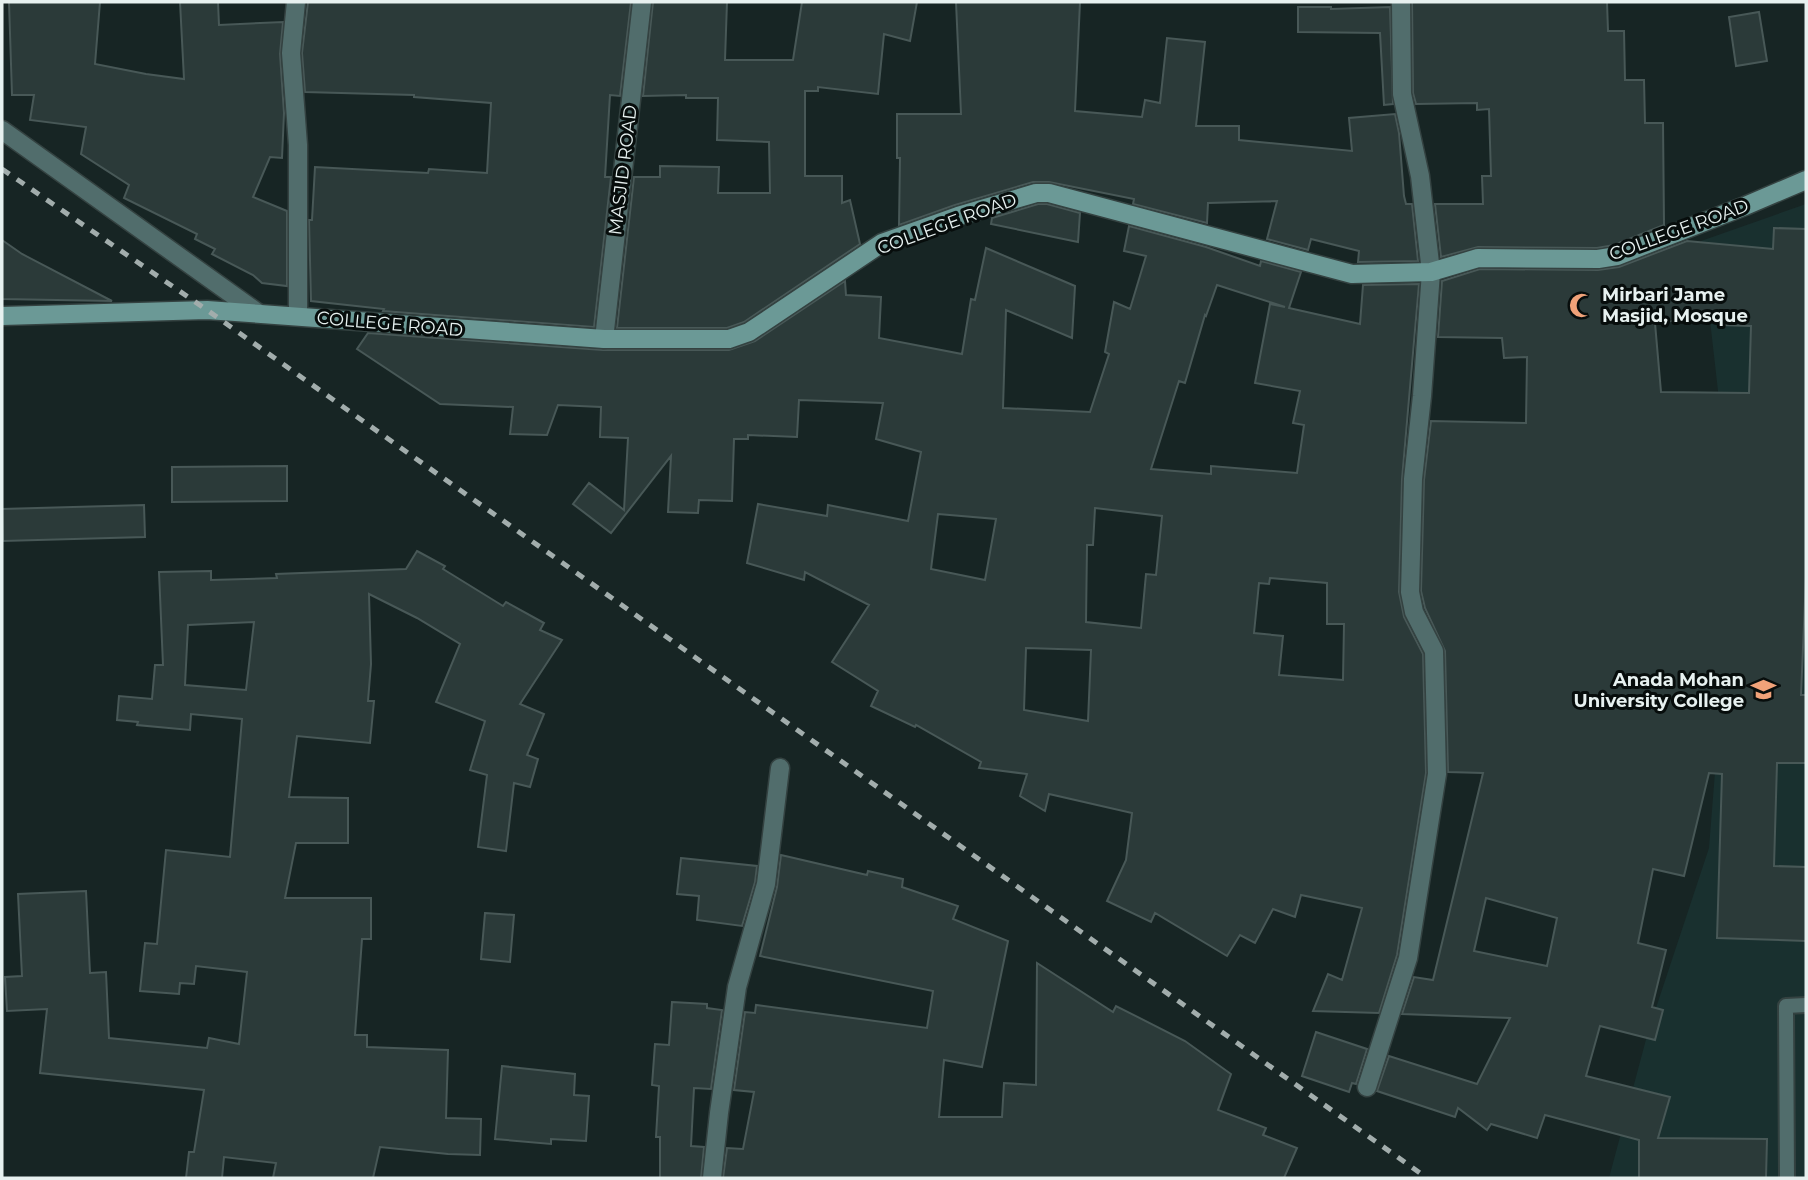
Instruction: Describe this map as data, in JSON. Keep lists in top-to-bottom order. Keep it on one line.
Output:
{"streets":{"street":["MASJID ROAD","COLLEGE ROAD"]},"crossings":[["MASJID ROAD","COLLEGE ROAD"]],"places":{"mosque":["Mirbari Jame Masjid, Mosque"],"school or university":["Anada Mohan University College"]}}
